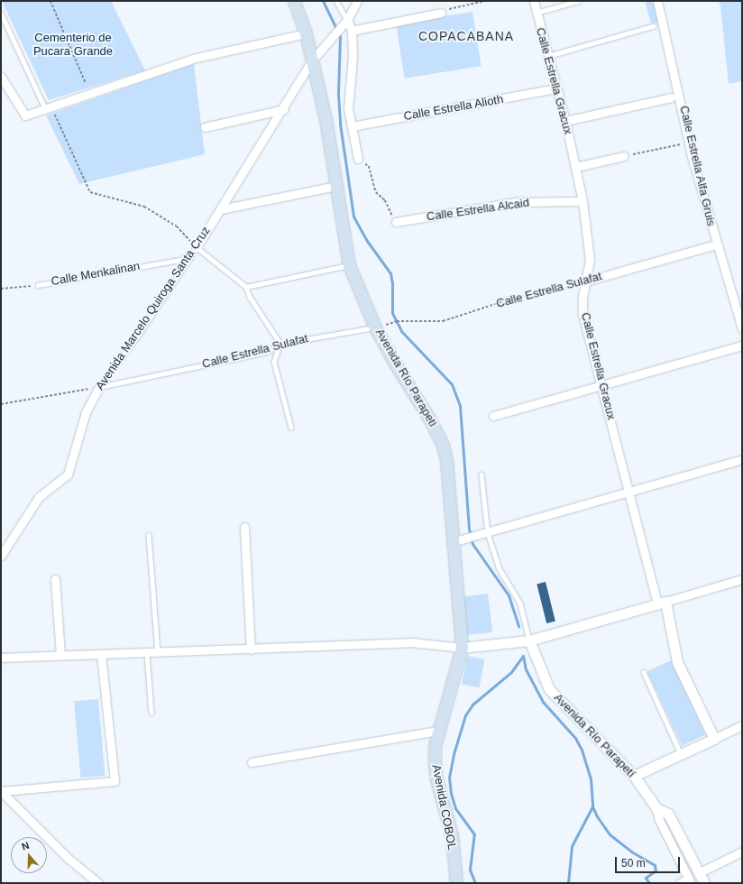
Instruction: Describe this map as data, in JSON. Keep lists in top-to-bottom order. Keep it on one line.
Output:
{"streets":{"main road":["Avenida Río Parapeti","Avenida COBOL"],"street":["Calle Estrella Gracux","Calle Estrella Alioth","Calle Estrella Alfa Gruis","Calle Estrella Alcaid","Calle Estrella Sulafat","Avenida Marcelo Quiroga Santa Cruz","Avenida Río Parapetí"],"lane":["Calle Menkalinan"]},"crossings":[["Calle Estrella Gracux","Calle Estrella Alioth"],["Calle Estrella Gracux","Calle Estrella Alcaid"],["Calle Estrella Gracux","Calle Estrella Sulafat"],["Calle Estrella Alfa Gruis","Calle Estrella Sulafat"],["Calle Menkalinan","Avenida Marcelo Quiroga Santa Cruz"],["Calle Estrella Sulafat","Avenida Marcelo Quiroga Santa Cruz"],["Calle Estrella Sulafat","Avenida Río Parapeti"],["Avenida Marcelo Quiroga Santa Cruz","Avenida Río Parapeti"],["Avenida Río Parapeti","Avenida COBOL"]],"districts":["COPACABANA"],"parks":["Cementerio de Pucara Grande"],"scale_bar":"50 m","north":"top"}
